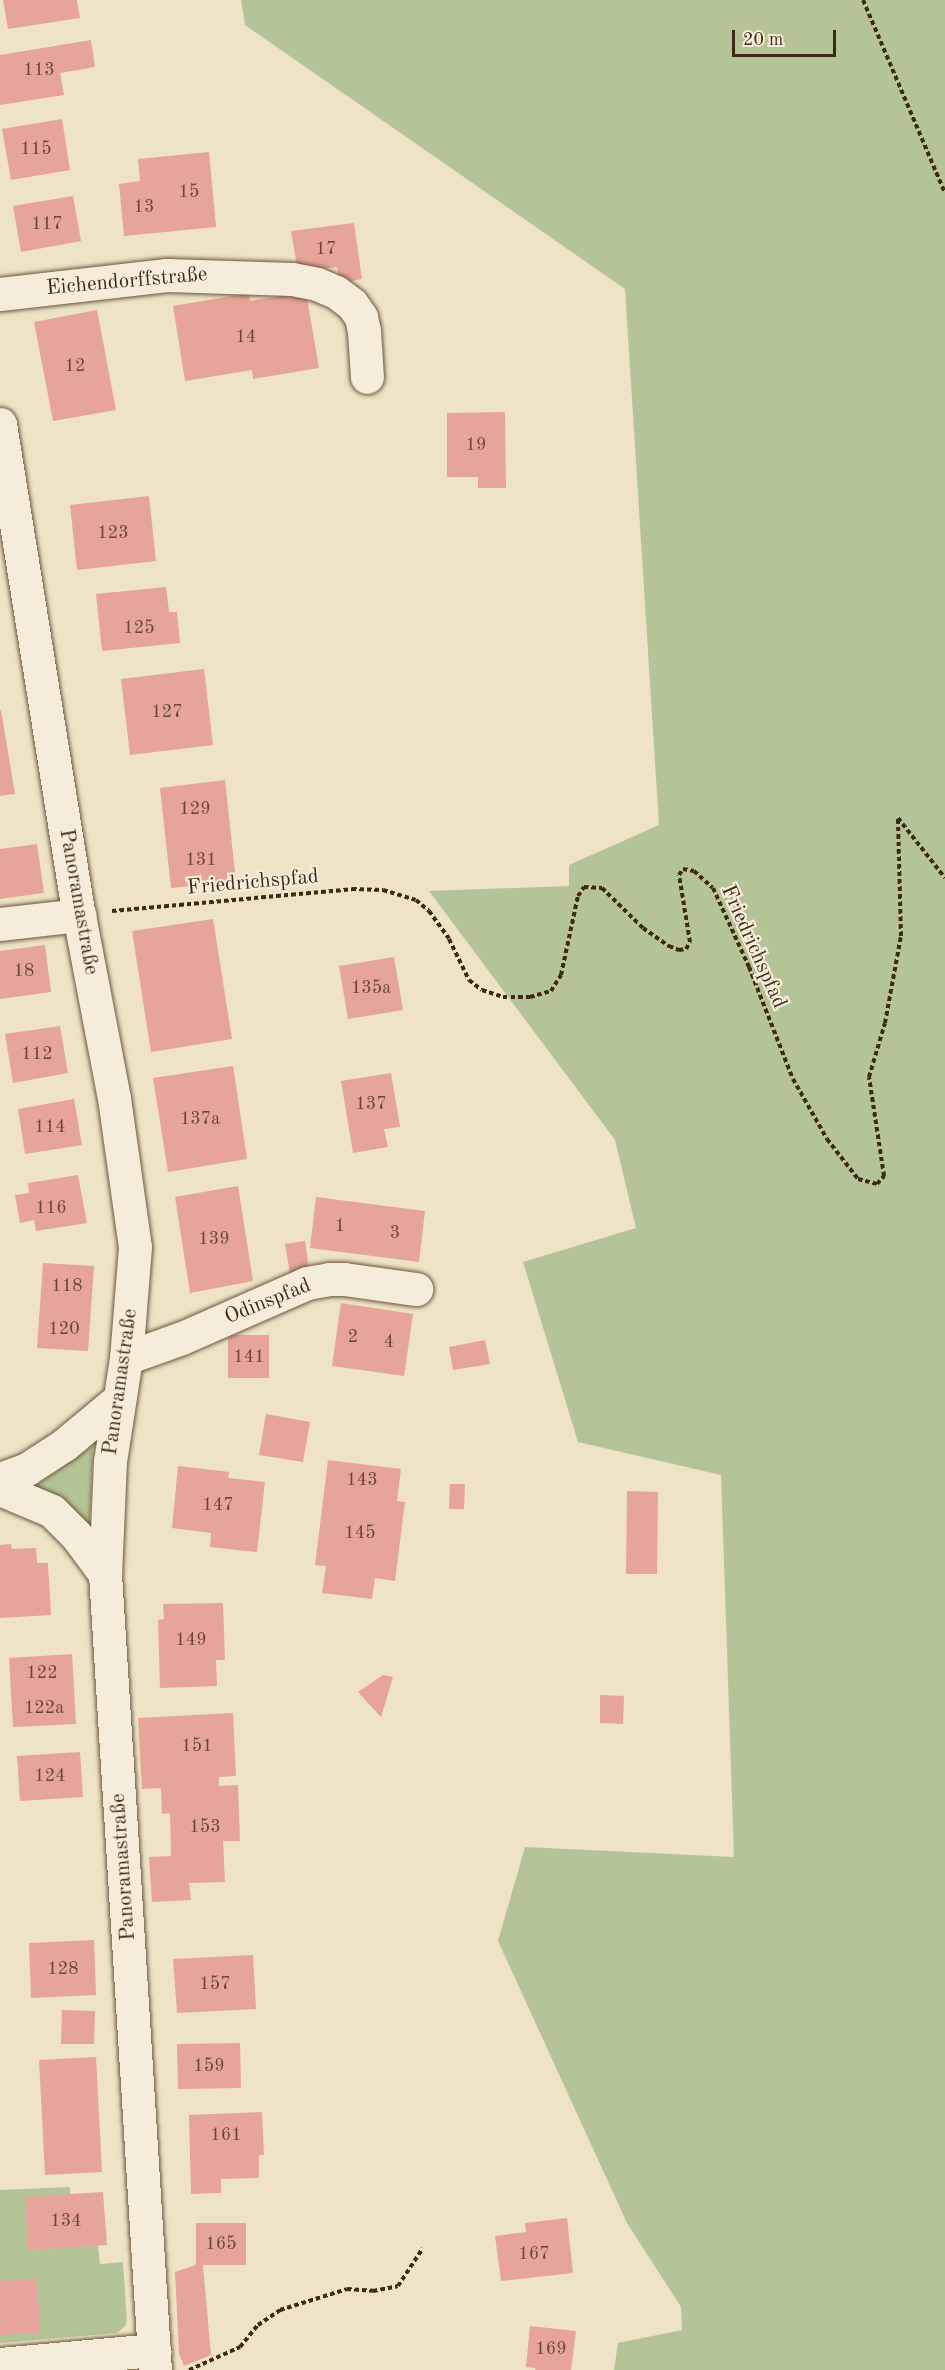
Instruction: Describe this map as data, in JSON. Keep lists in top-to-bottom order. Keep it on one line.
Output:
{"streets":{"street":["Eichendorffstraße","Panoramastraße","Odinspfad"],"path":["Friedrichspfad"]},"crossings":[["Panoramastraße","Odinspfad"]],"house_numbers":["113","115","15","13","117","17","14","12","19","123","125","127","129","131","18","135a","112","137","137a","114","116","1","3","139","118","120","2","4","141","143","147","145","149","122","122a","151","124","153","128","157","159","161","134","165","167","169"],"scale_bar":"20 m"}
